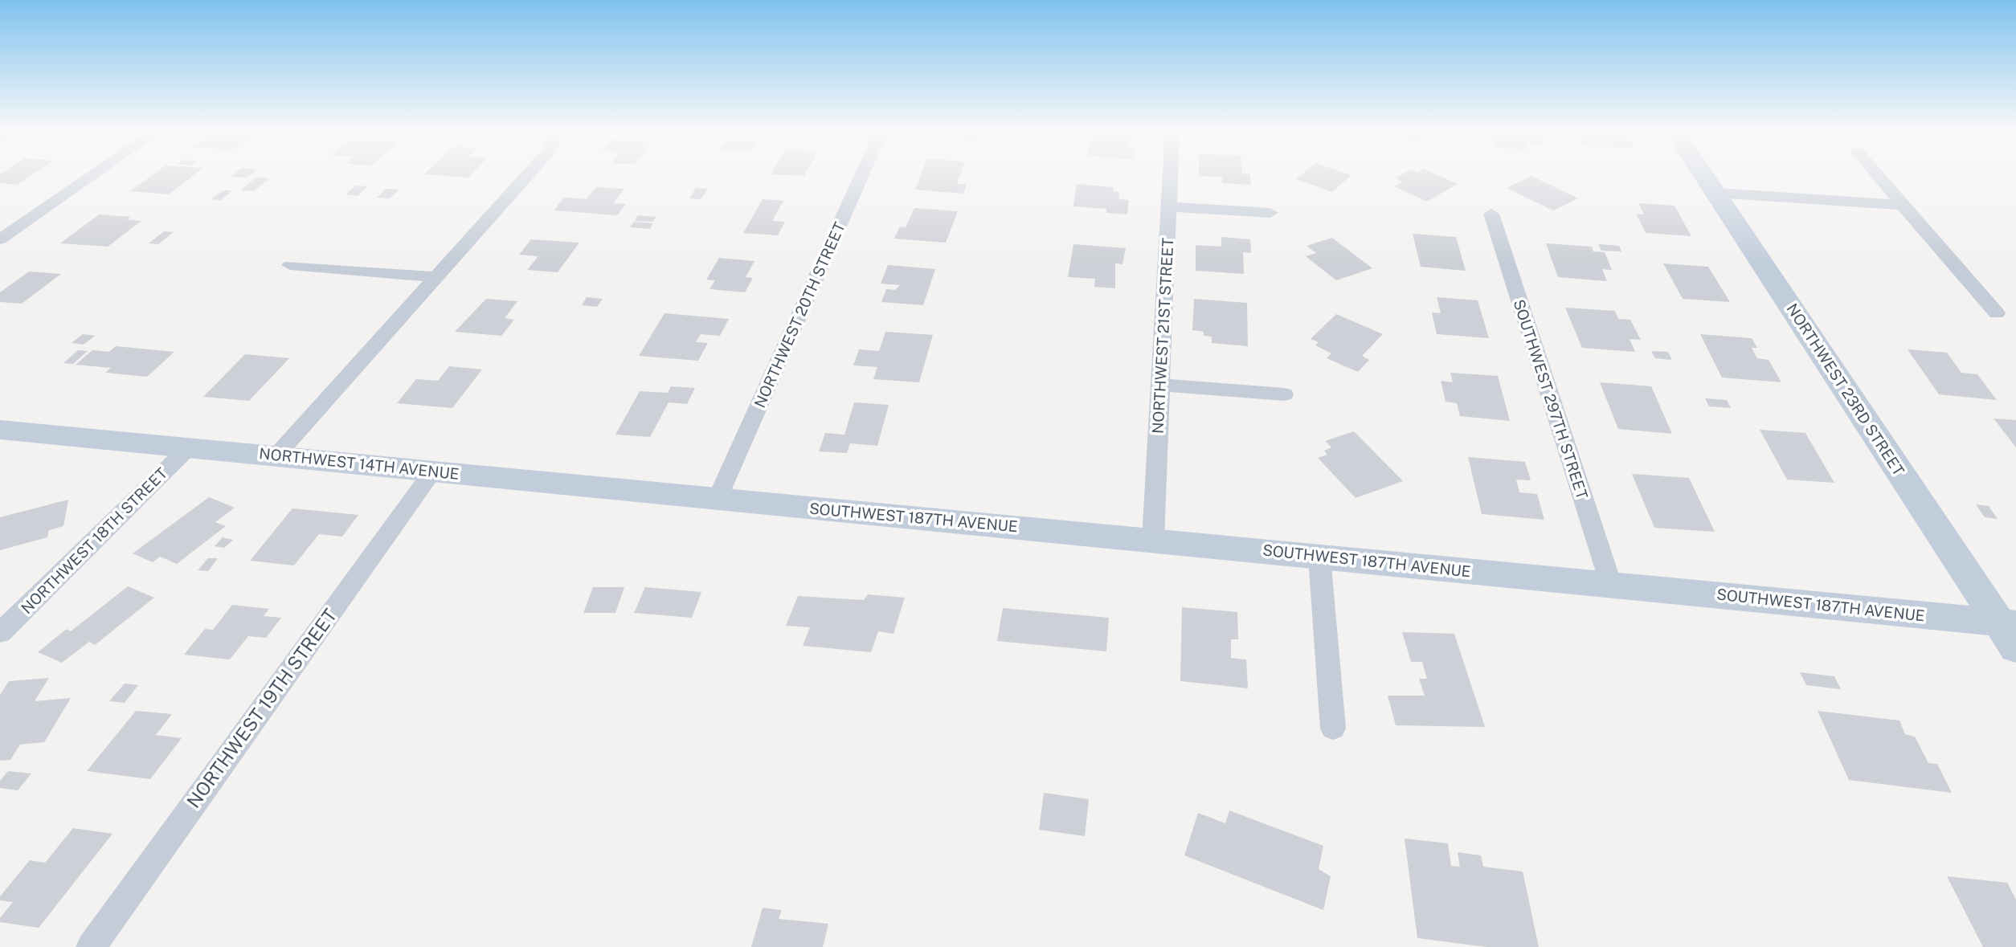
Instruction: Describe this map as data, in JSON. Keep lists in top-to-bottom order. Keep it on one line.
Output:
{"streets":{"street":["NORTHWEST 20TH STREET","NORTHWEST 21ST STREET","NORTHWEST 23RD STREET","SOUTHWEST 297TH STREET","NORTHWEST 14TH AVENUE","SOUTHWEST 187TH AVENUE","NORTHWEST 18TH STREET","NORTHWEST 19TH STREET"]},"crossings":[["NORTHWEST 20TH STREET","NORTHWEST 14TH AVENUE"],["NORTHWEST 20TH STREET","SOUTHWEST 187TH AVENUE"],["NORTHWEST 21ST STREET","SOUTHWEST 187TH AVENUE"],["NORTHWEST 23RD STREET","SOUTHWEST 187TH AVENUE"],["SOUTHWEST 297TH STREET","SOUTHWEST 187TH AVENUE"],["NORTHWEST 14TH AVENUE","SOUTHWEST 187TH AVENUE"],["NORTHWEST 14TH AVENUE","NORTHWEST 18TH STREET"],["NORTHWEST 14TH AVENUE","NORTHWEST 19TH STREET"]]}
